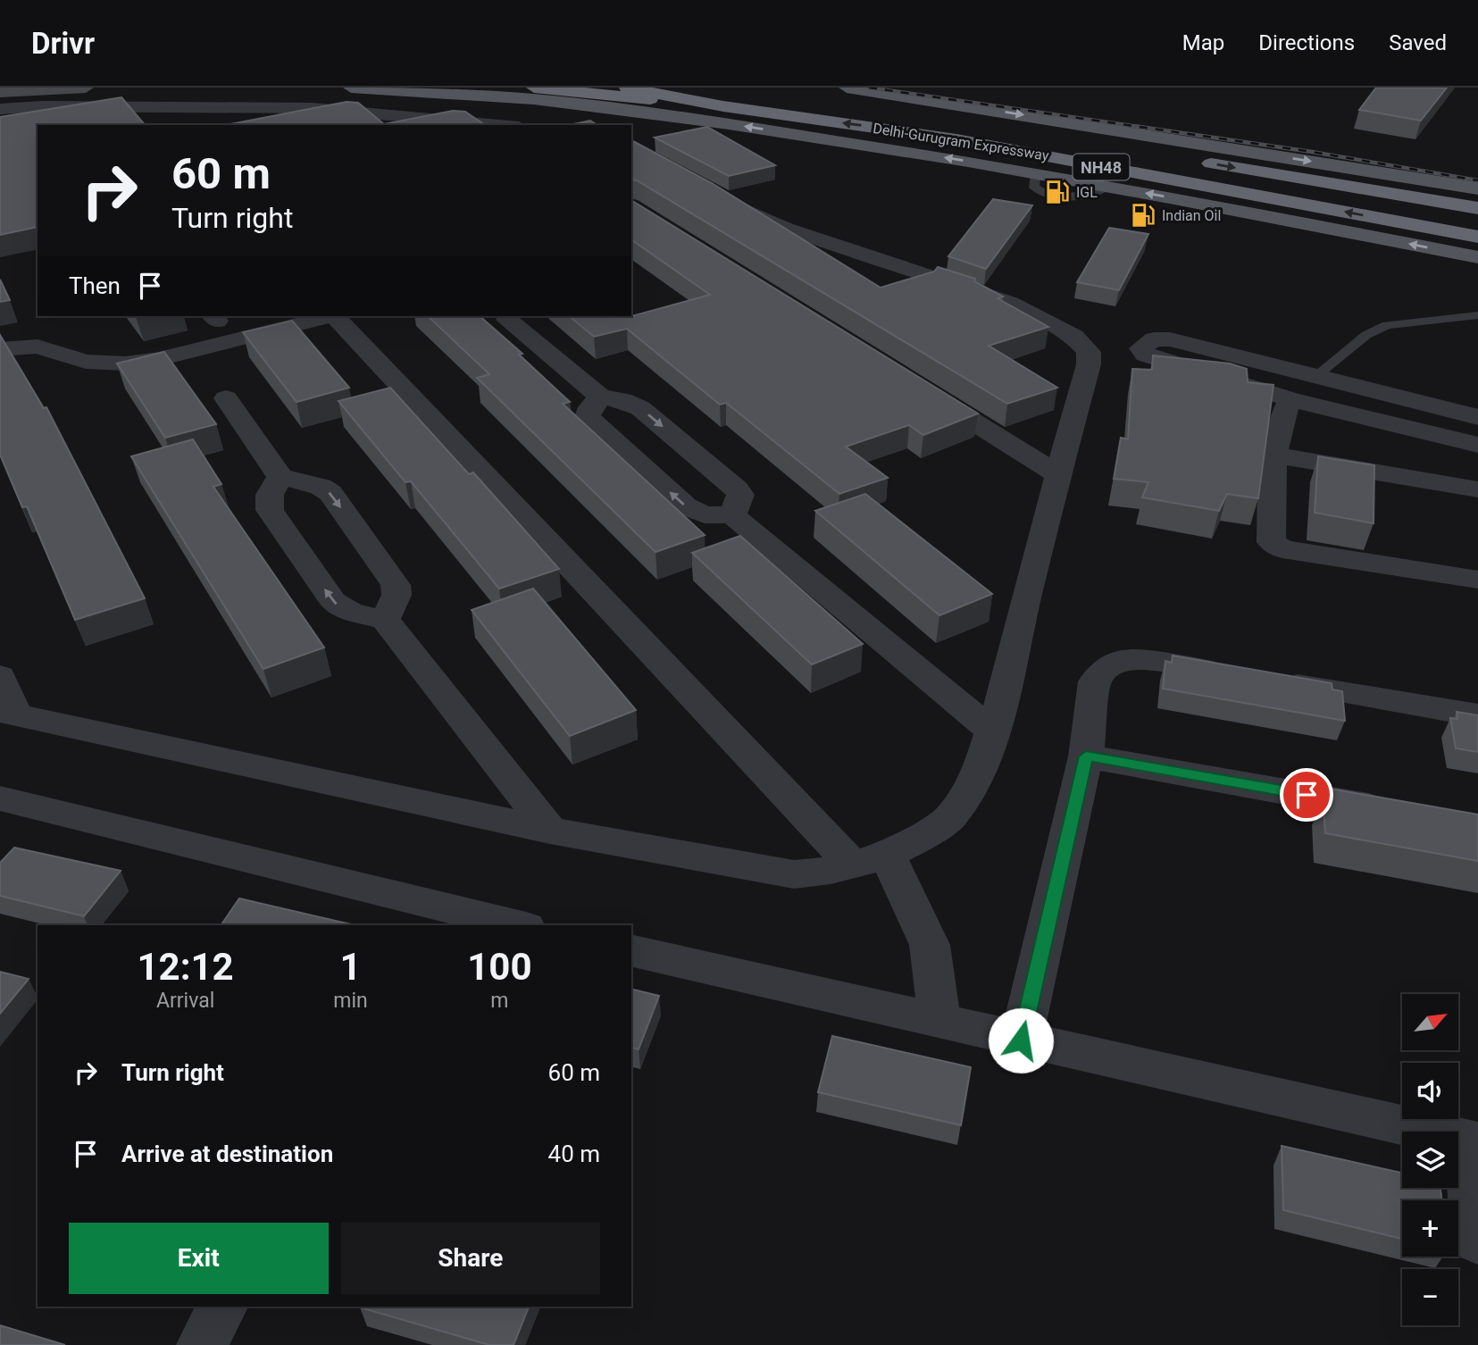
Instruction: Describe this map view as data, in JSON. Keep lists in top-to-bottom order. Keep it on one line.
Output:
{"streets":{"highway":["Delhi-Gurugram Expressway","NH48"]},"places":{"fuel station":["IGL","Indian Oil"]},"north":"top right","page":{"header":"Drivr","nav":["Map","Directions","Saved"],"turn":["60 m","Turn right"],"then":"Then","eta":["12:12","Arrival","1","min","100","m"],"map_buttons":["+","−"],"list":[{"name":"Turn right","value":"60 m"},{"name":"Arrive at destination","value":"40 m"}],"buttons":["Exit","Share"]}}
